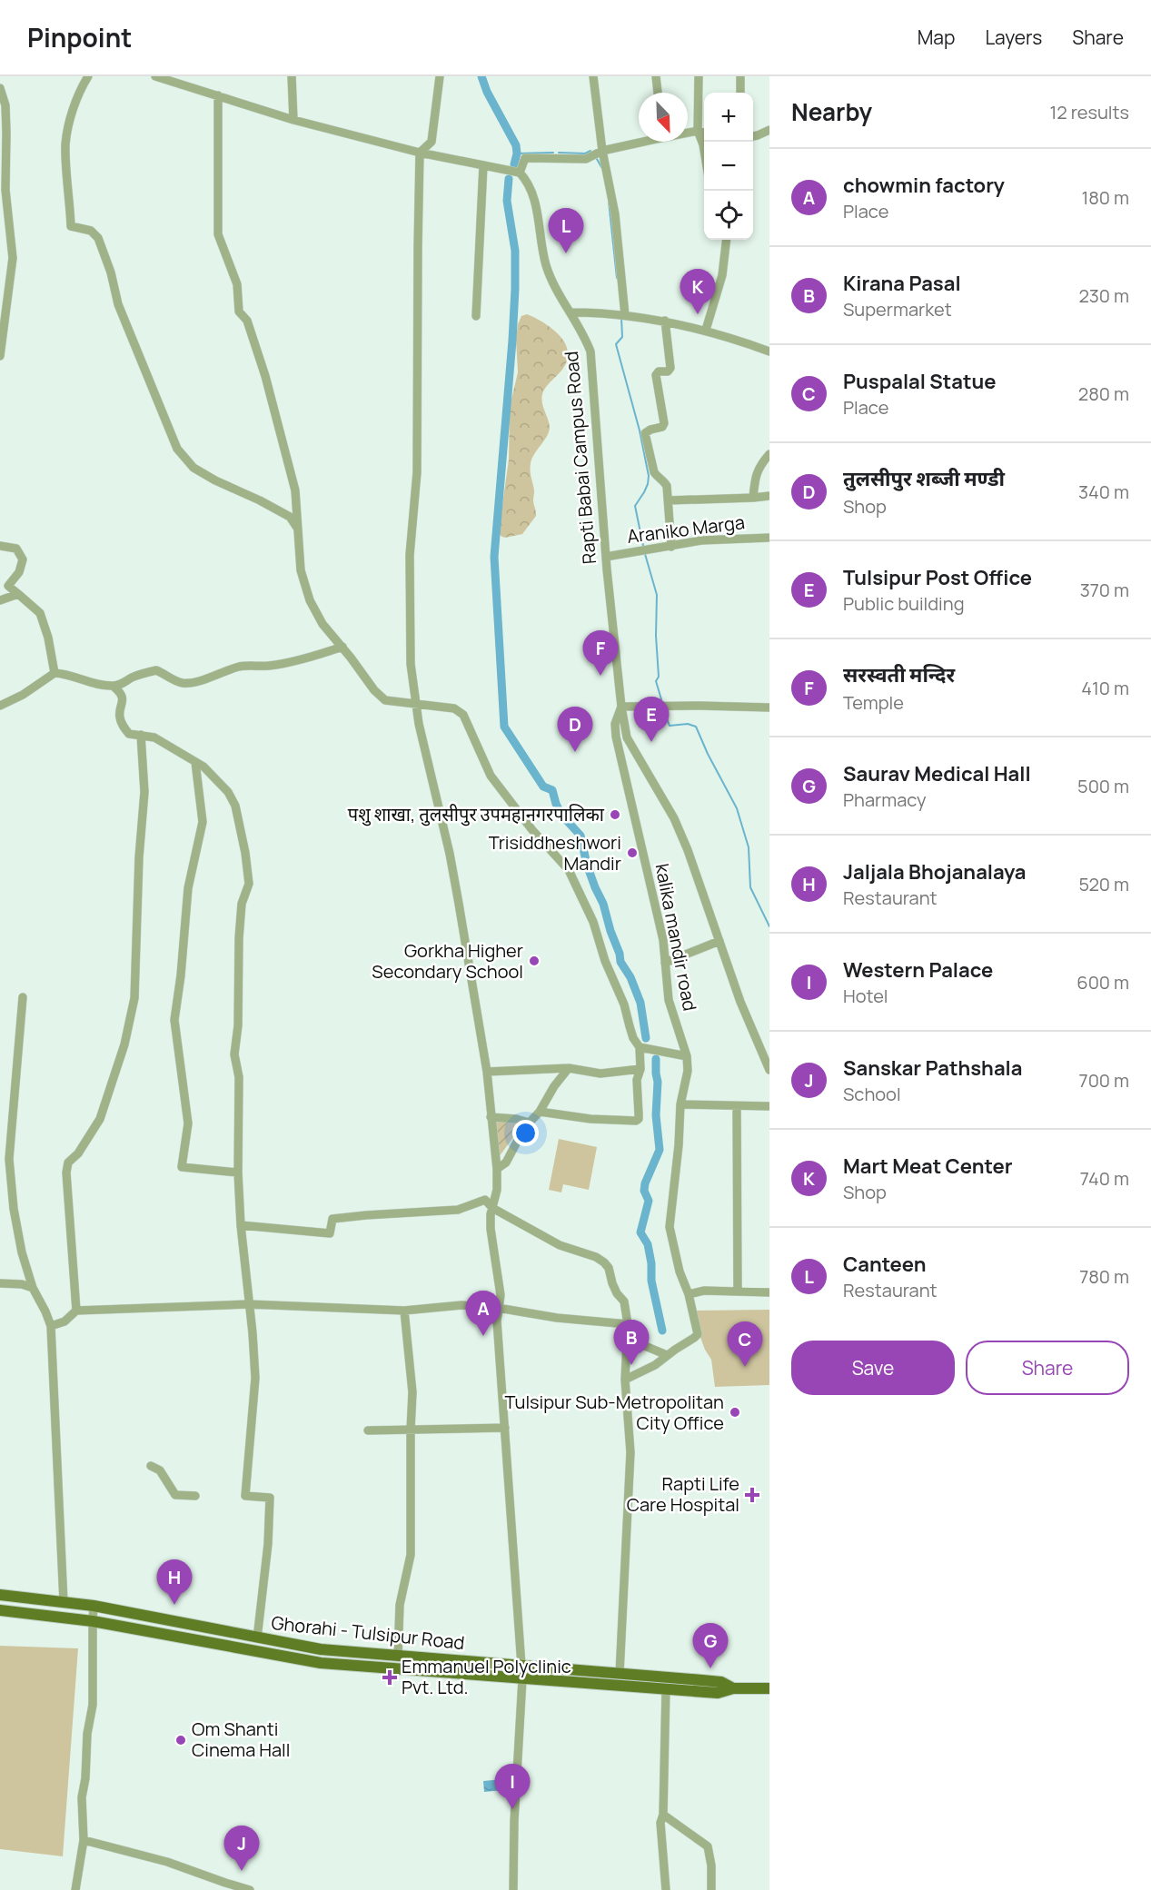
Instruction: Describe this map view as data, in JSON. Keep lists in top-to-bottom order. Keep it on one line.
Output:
{"streets":{"main road":["Ghorahi - Tulsipur Road"],"street":["Rapti Babai Campus Road","Araniko Marga","kalika mandir road"]},"crossings":[["Rapti Babai Campus Road","Araniko Marga"],["Rapti Babai Campus Road","kalika mandir road"]],"places":{"other":["पशु शाखा, तुलसीपुर उपमहानगरपालिका","Trisiddheshwori Mandir","Gorkha Higher Secondary School","Tulsipur Sub-Metropolitan City Office","Om Shanti Cinema Hall"],"health":["Rapti Life Care Hospital","Emmanuel Polyclinic Pvt. Ltd."]},"north":"bottom right","page":{"header":"Pinpoint","nav":["Map","Layers","Share"],"heading":["Nearby","12 results"],"map_buttons":["+","−"],"list":[{"mark":"A","name":"chowmin factory","note":"Place","value":"180 m"},{"mark":"B","name":"Kirana Pasal","note":"Supermarket","value":"230 m"},{"mark":"C","name":"Puspalal Statue","note":"Place","value":"280 m"},{"mark":"D","name":"तुलसीपुर शब्जी मण्डी","note":"Shop","value":"340 m"},{"mark":"E","name":"Tulsipur Post Office","note":"Public building","value":"370 m"},{"mark":"F","name":"सरस्वती मन्दिर","note":"Temple","value":"410 m"},{"mark":"G","name":"Saurav Medical Hall","note":"Pharmacy","value":"500 m"},{"mark":"H","name":"Jaljala Bhojanalaya","note":"Restaurant","value":"520 m"},{"mark":"I","name":"Western Palace","note":"Hotel","value":"600 m"},{"mark":"J","name":"Sanskar Pathshala","note":"School","value":"700 m"},{"mark":"K","name":"Mart Meat Center","note":"Shop","value":"740 m"},{"mark":"L","name":"Canteen","note":"Restaurant","value":"780 m"}],"pins":["L","K","F","E","D","A","B","C","H","G","I","J"],"buttons":["Save","Share"]}}
